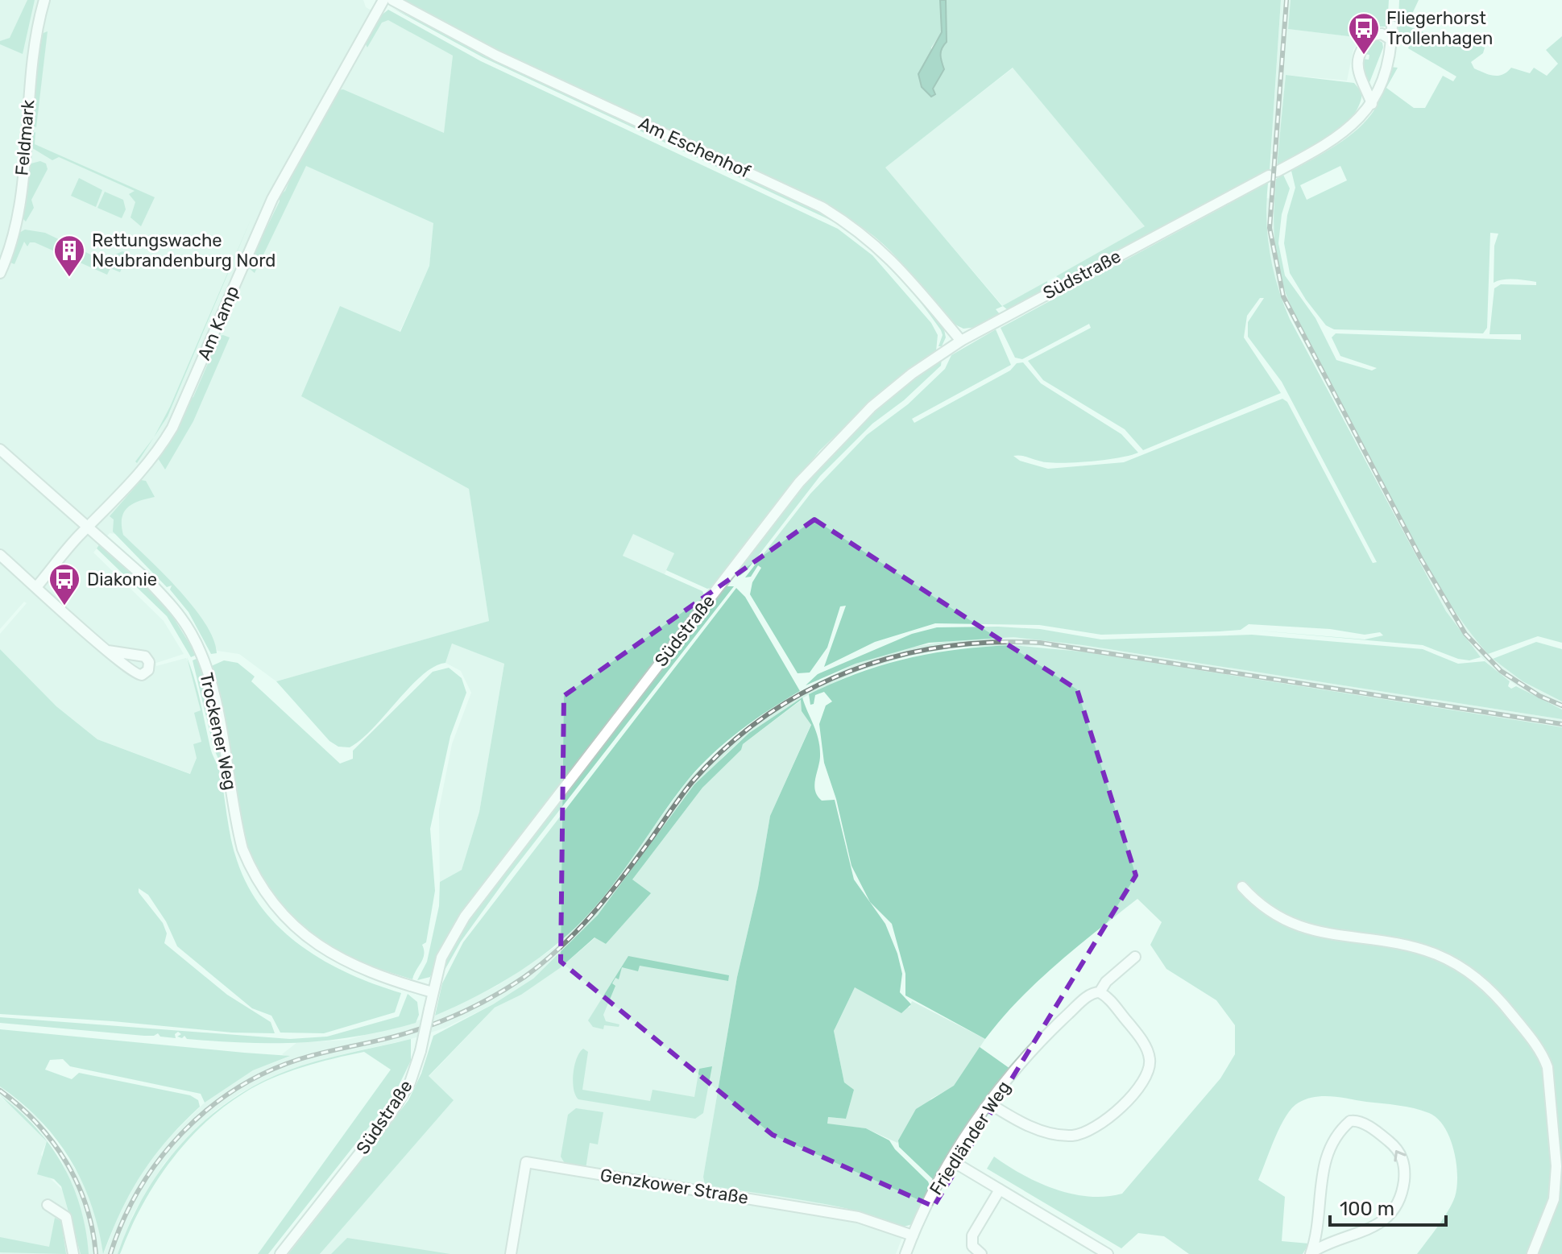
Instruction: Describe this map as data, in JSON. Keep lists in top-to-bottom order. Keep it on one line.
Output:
{"streets":{"street":["Feldmark","Am Eschenhof","Südstraße","Am Kamp","Trockener Weg","Friedländer Weg","Genzkower Straße"]},"crossings":[["Am Eschenhof","Südstraße"],["Südstraße","Trockener Weg"],["Am Kamp","Trockener Weg"],["Friedländer Weg","Genzkower Straße"]],"places":{"bus stop":["Fliegerhorst Trollenhagen","Diakonie"],"building":["Rettungswache Neubrandenburg Nord"]},"scale_bar":"100 m"}
